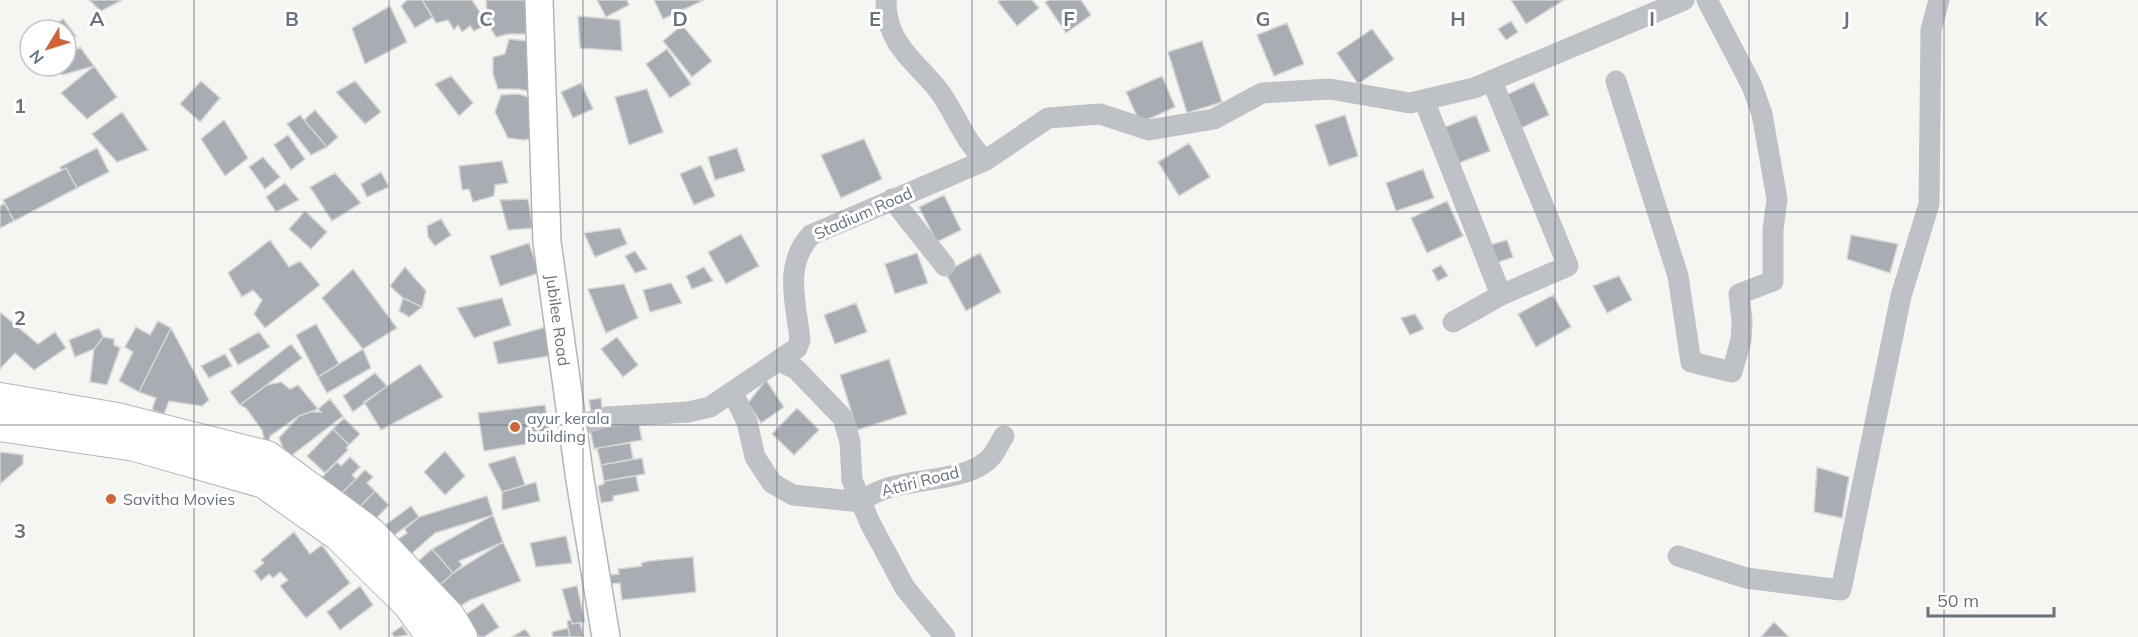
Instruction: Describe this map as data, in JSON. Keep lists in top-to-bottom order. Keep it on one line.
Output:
{"streets":{"main road":["Jubilee Road"],"street":["Stadium Road","Attiri Road"]},"crossings":[["Stadium Road","Jubilee Road"],["Stadium Road","Attiri Road"]],"places":["ayur kerala building","Savitha Movies"],"scale_bar":"50 m","north":"bottom left","grid":{"columns":["A","B","C","D","E","F","G","H","I","J","K"],"rows":["1","2","3"]}}
